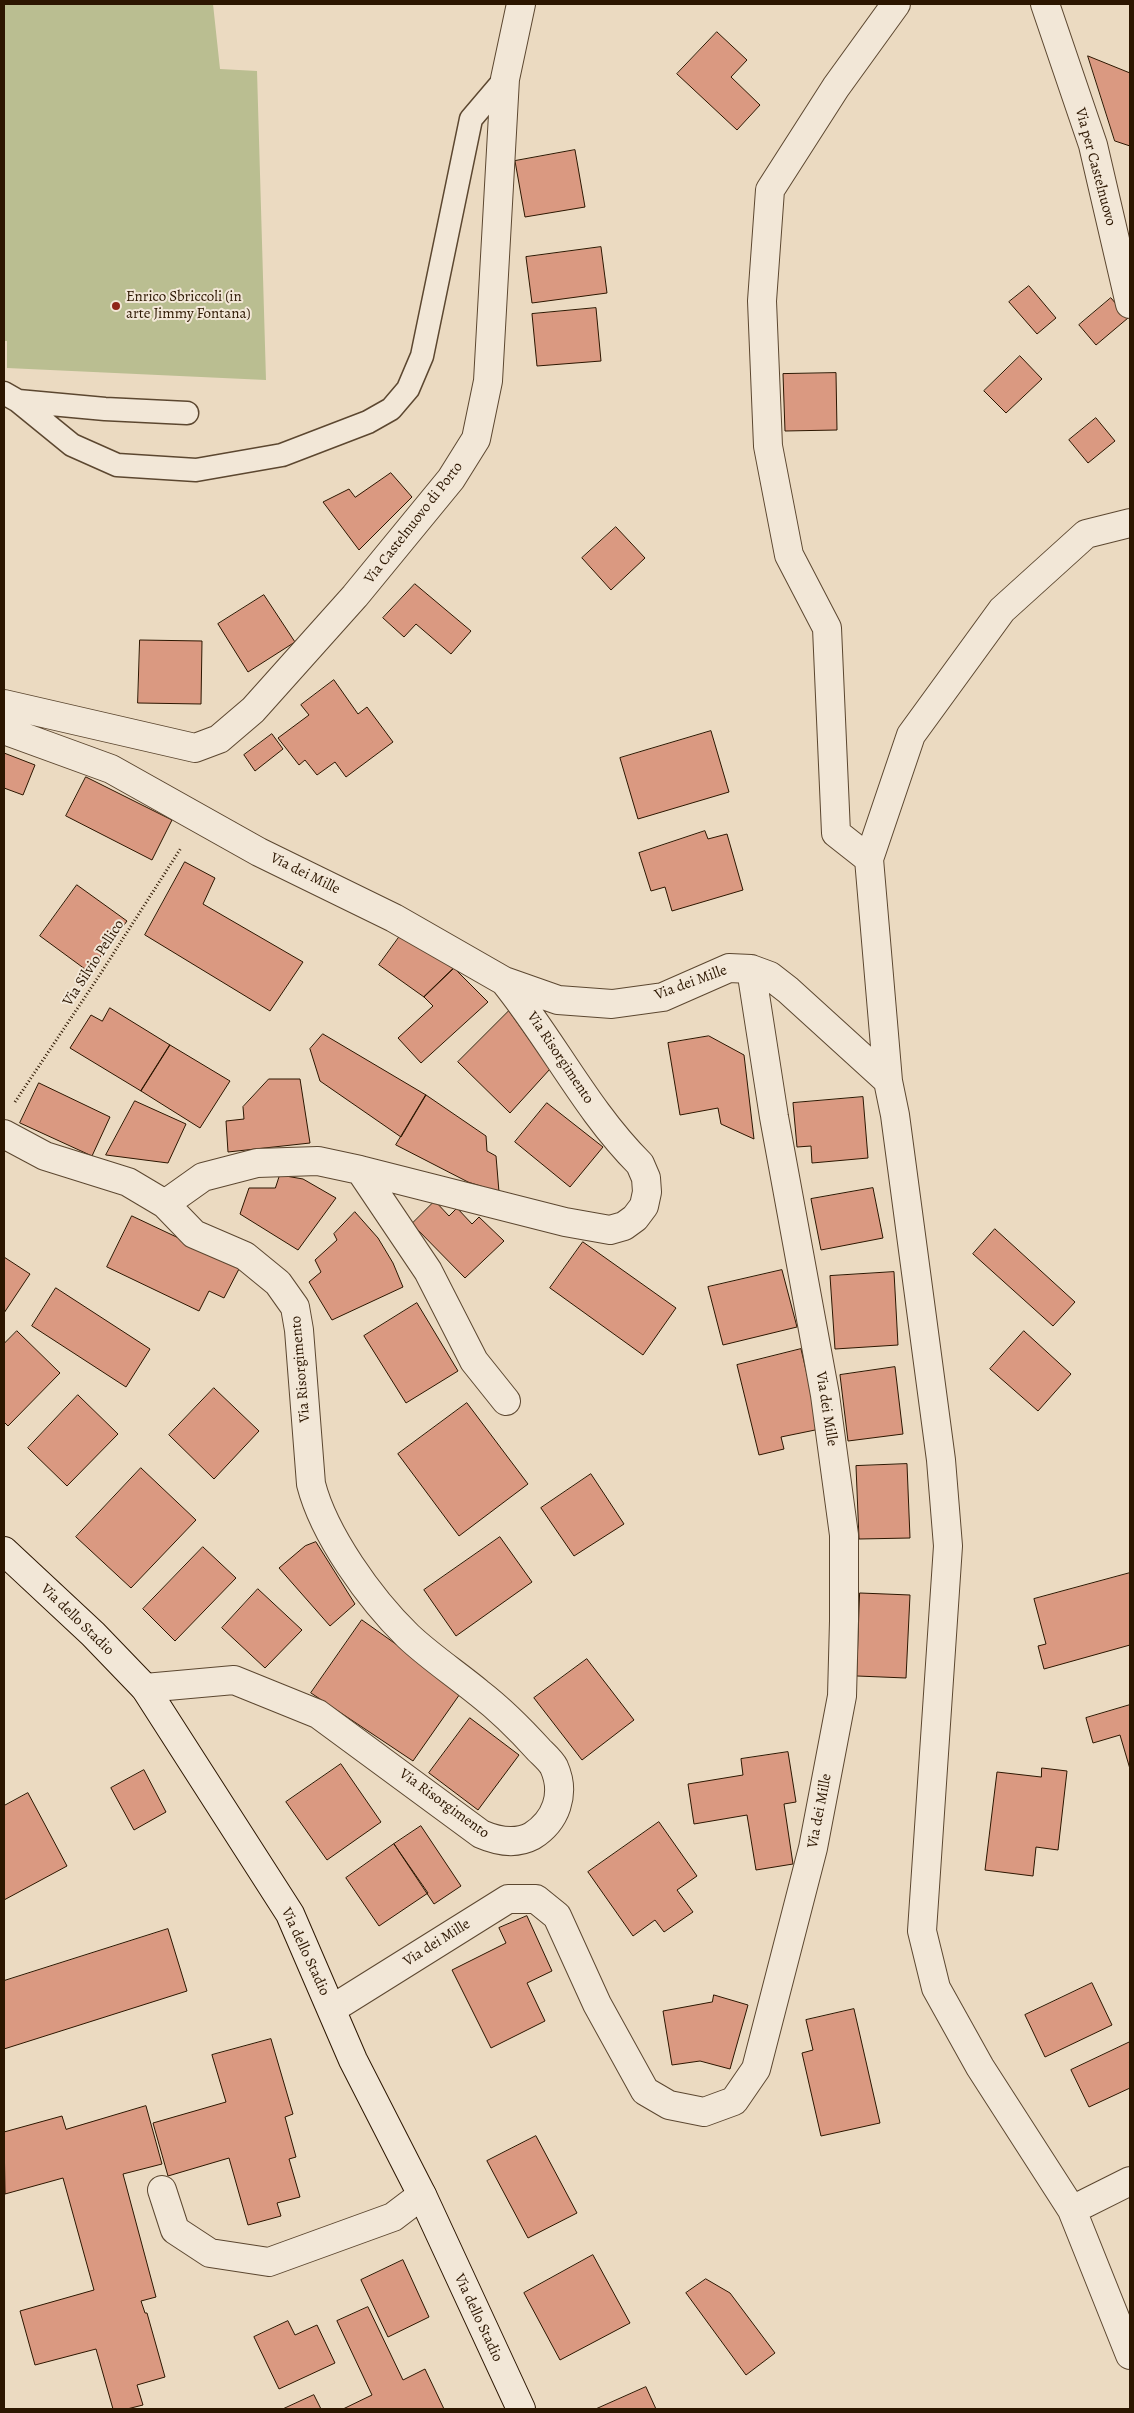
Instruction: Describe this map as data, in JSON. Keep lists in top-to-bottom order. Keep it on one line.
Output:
{"streets":{"street":["Via per Castelnuovo","Via Castelnuovo di Porto","Via dei Mille","Via Risorgimento","Via dello Stadio"],"path":["Via Silvio Pellico"]},"crossings":[["Via dei Mille","Via Silvio Pellico"],["Via dei Mille","Via Risorgimento"],["Via dei Mille","Via dello Stadio"],["Via Risorgimento","Via dello Stadio"]],"places":["Enrico Sbriccoli (in arte Jimmy Fontana)"]}
